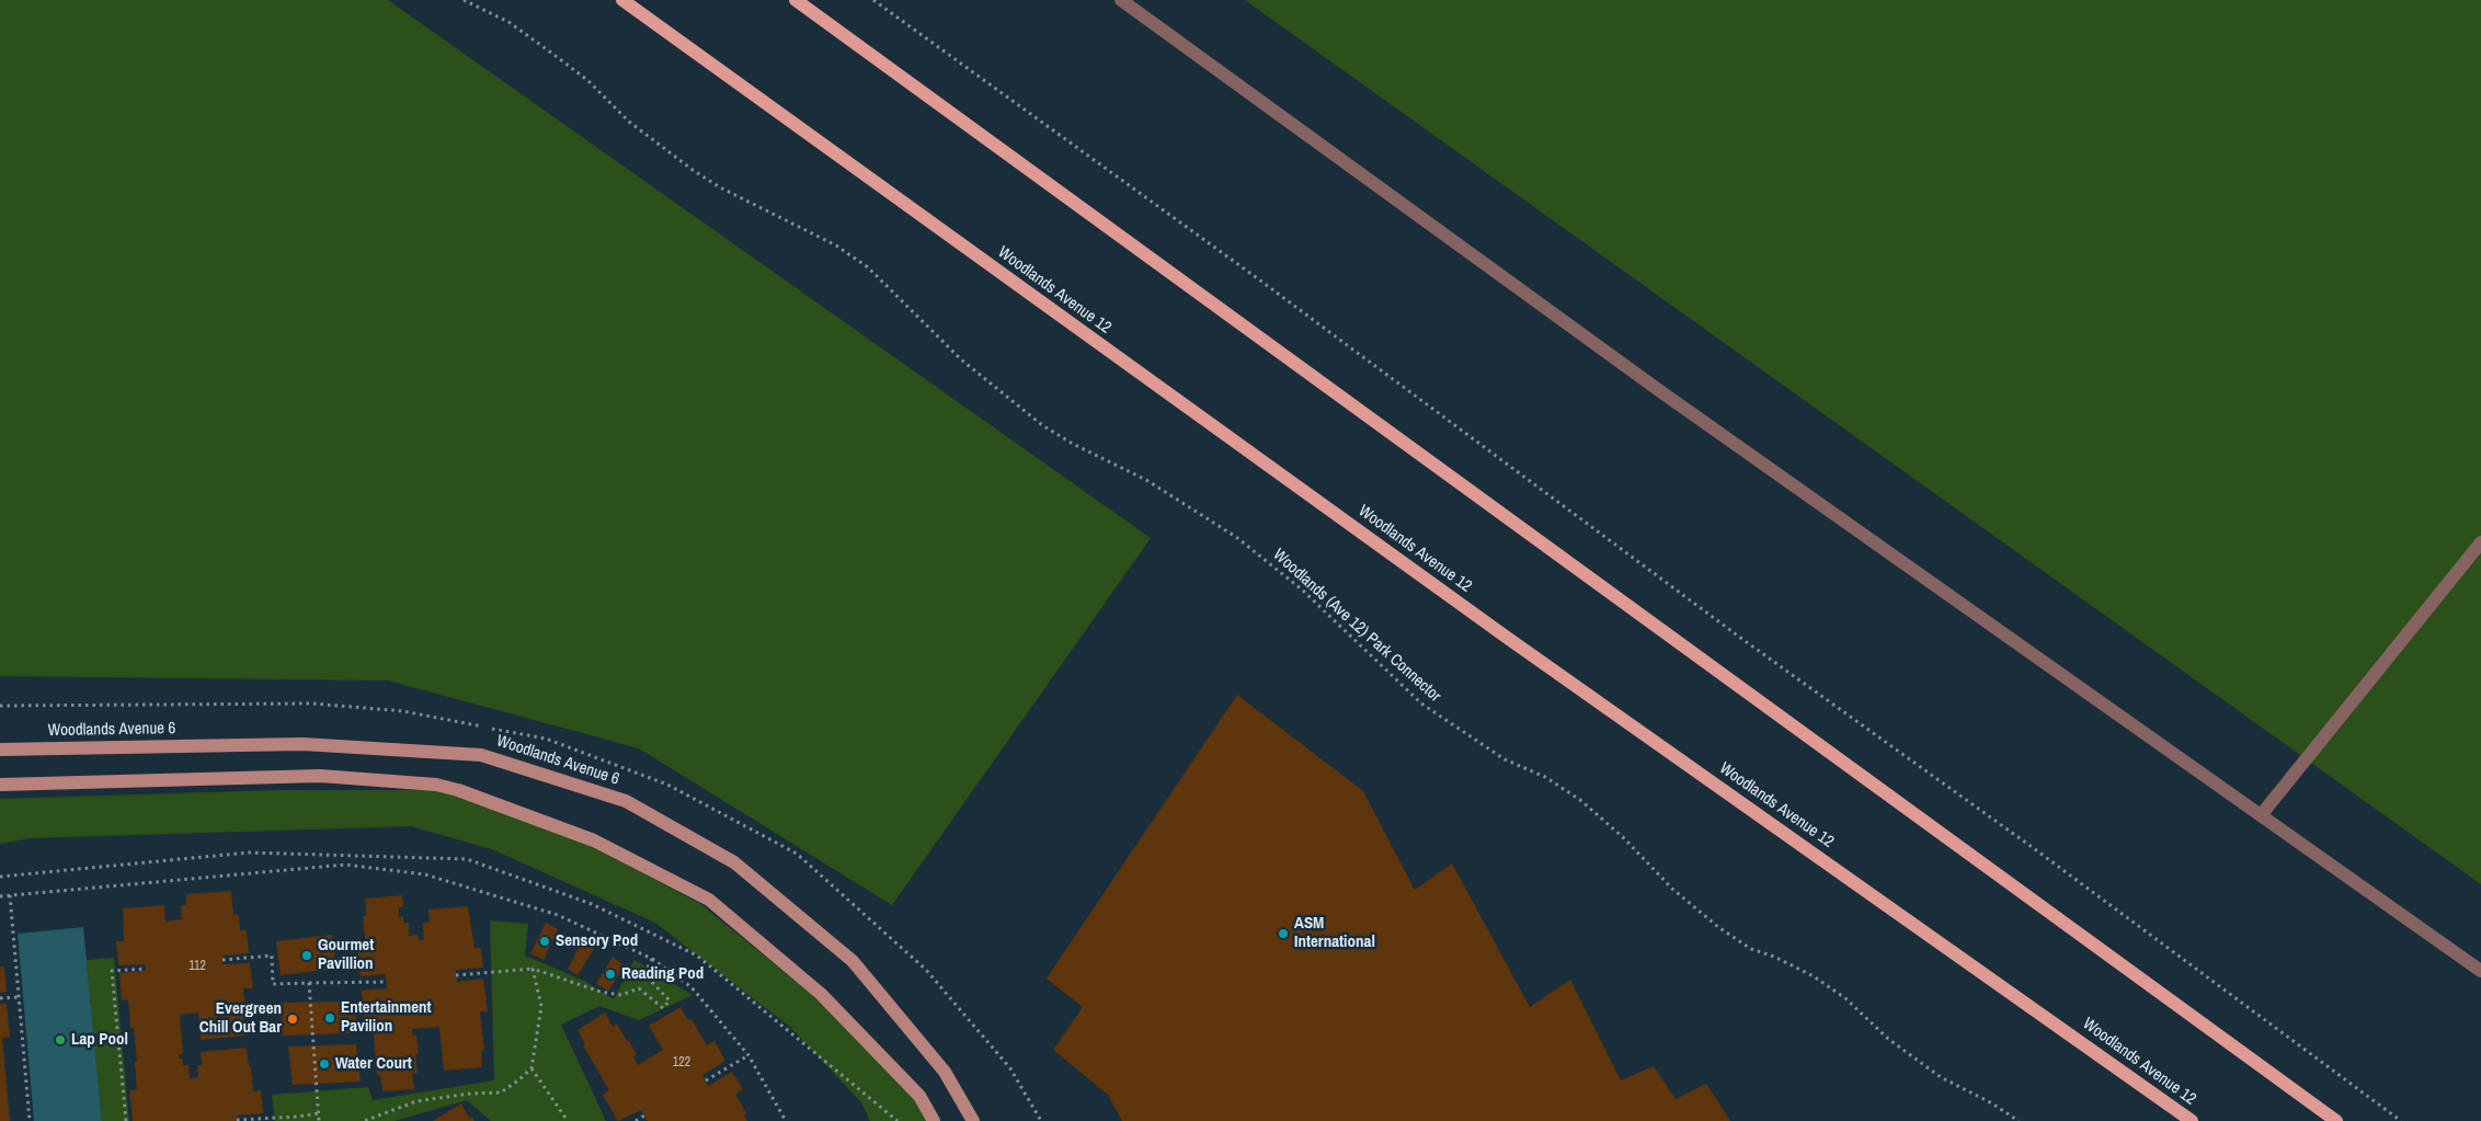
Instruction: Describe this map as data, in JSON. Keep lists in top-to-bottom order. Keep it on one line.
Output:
{"streets":{"main road":["Woodlands Avenue 12"],"street":["Woodlands Avenue 6"],"path":["Woodlands (Ave 12) Park Connector"]},"places":["ASM International","Sensory Pod","Gourmet Pavillion","Reading Pod","Entertainment Pavilion","Evergreen Chill Out Bar","Lap Pool","Water Court"],"house_numbers":["112","122"]}
